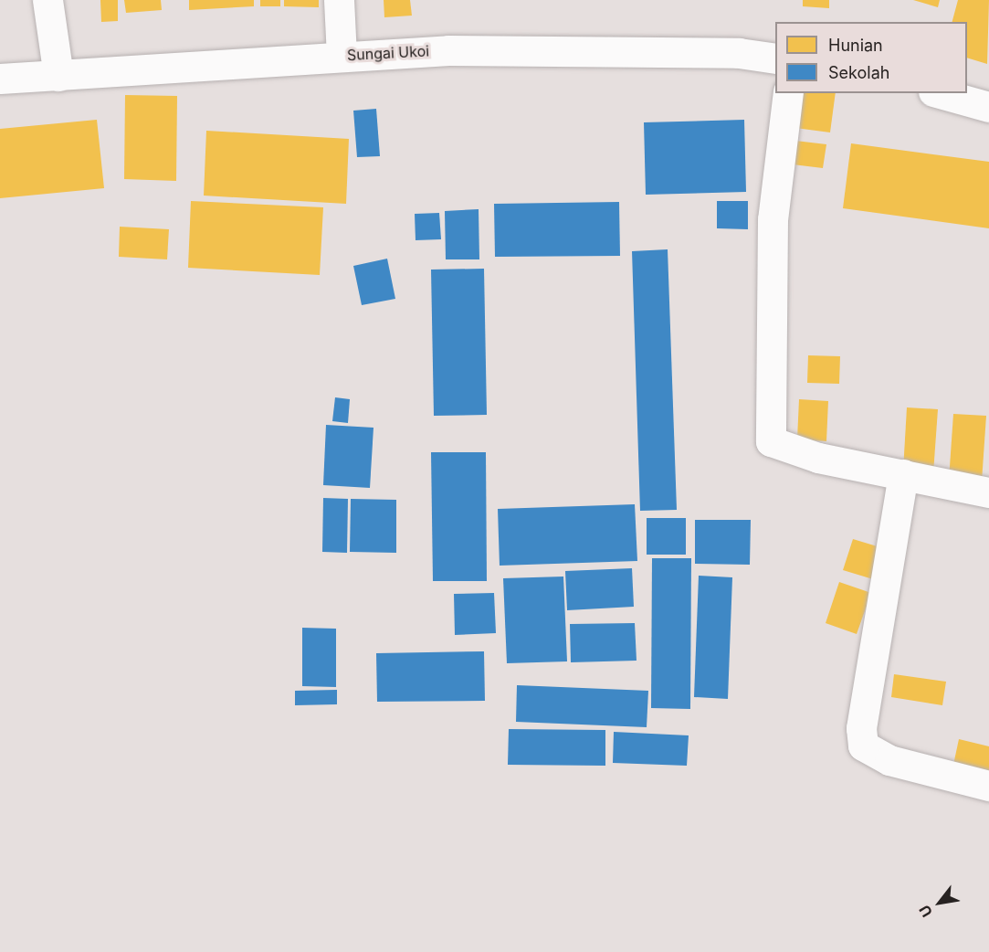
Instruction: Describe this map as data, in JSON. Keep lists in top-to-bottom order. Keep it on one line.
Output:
{"streets":{"main road":["Sungai Ukoi"]},"legend":["Hunian","Sekolah"],"north":"bottom left"}
